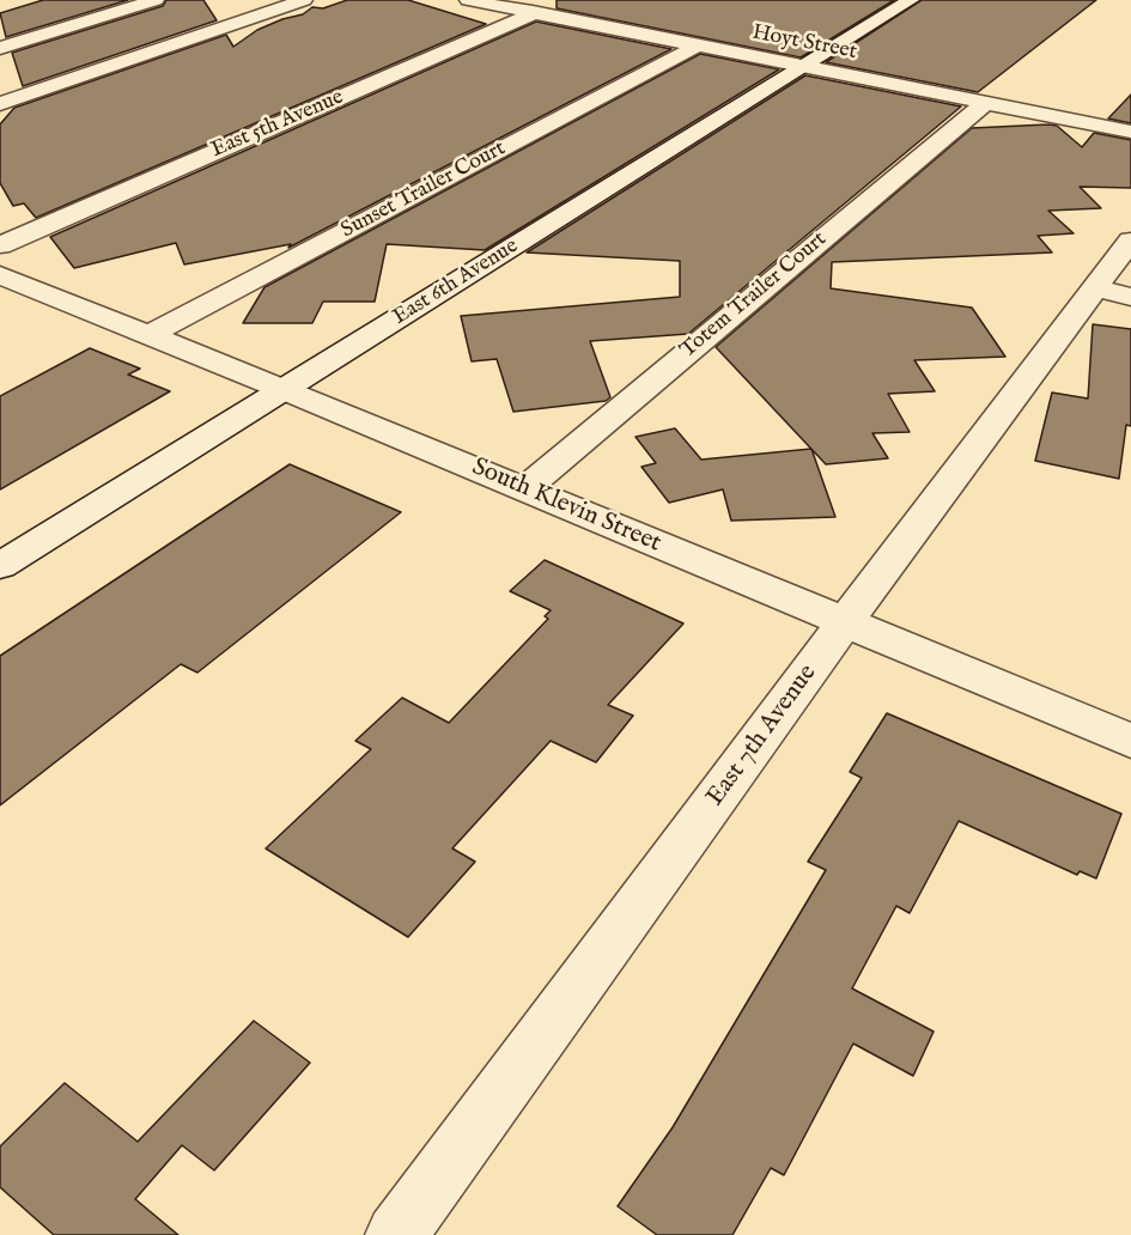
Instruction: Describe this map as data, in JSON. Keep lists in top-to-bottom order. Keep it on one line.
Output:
{"streets":{"street":["Hoyt Street","East 5th Avenue","Sunset Trailer Court","East 6th Avenue","Totem Trailer Court","South Klevin Street","East 7th Avenue"]},"crossings":[["Hoyt Street","East 5th Avenue"],["Hoyt Street","Sunset Trailer Court"],["Hoyt Street","East 6th Avenue"],["Hoyt Street","Totem Trailer Court"],["Sunset Trailer Court","South Klevin Street"],["East 6th Avenue","South Klevin Street"],["Totem Trailer Court","South Klevin Street"],["South Klevin Street","East 7th Avenue"]]}
